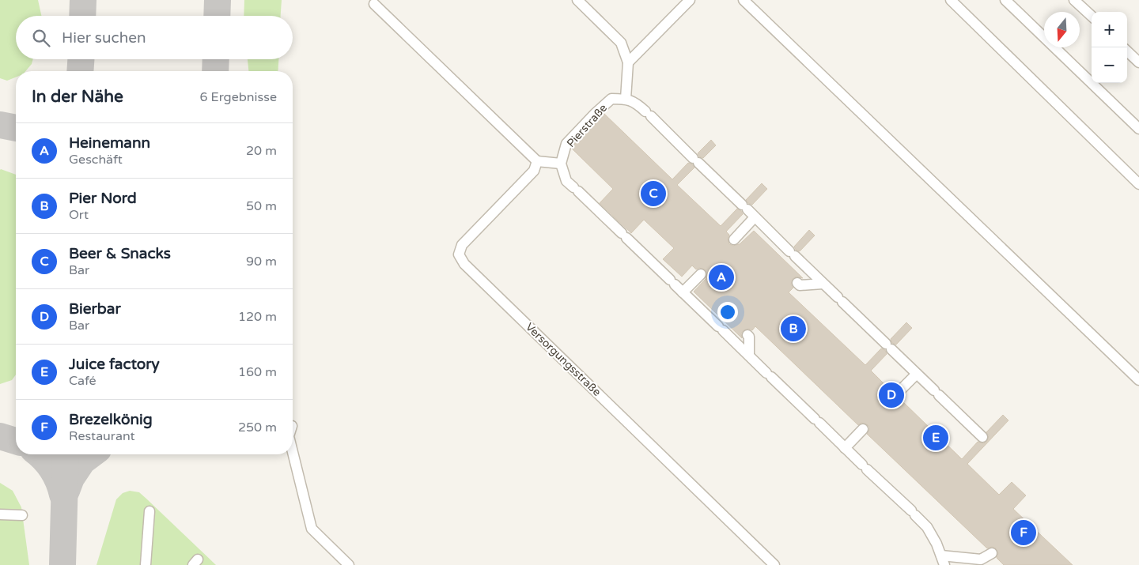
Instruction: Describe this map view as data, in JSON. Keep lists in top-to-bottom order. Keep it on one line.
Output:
{"streets":{"lane":["Pierstraße","Versorgungsstraße"]},"north":"bottom","page":{"map_buttons":["+","−"],"search":"Hier suchen","heading":["In der Nähe","6 Ergebnisse"],"list":[{"mark":"A","name":"Heinemann","note":"Geschäft","value":"20 m"},{"mark":"B","name":"Pier Nord","note":"Ort","value":"50 m"},{"mark":"C","name":"Beer & Snacks","note":"Bar","value":"90 m"},{"mark":"D","name":"Bierbar","note":"Bar","value":"120 m"},{"mark":"E","name":"Juice factory","note":"Café","value":"160 m"},{"mark":"F","name":"Brezelkönig","note":"Restaurant","value":"250 m"}],"pins":["C","A","B","D","E","F"]}}
